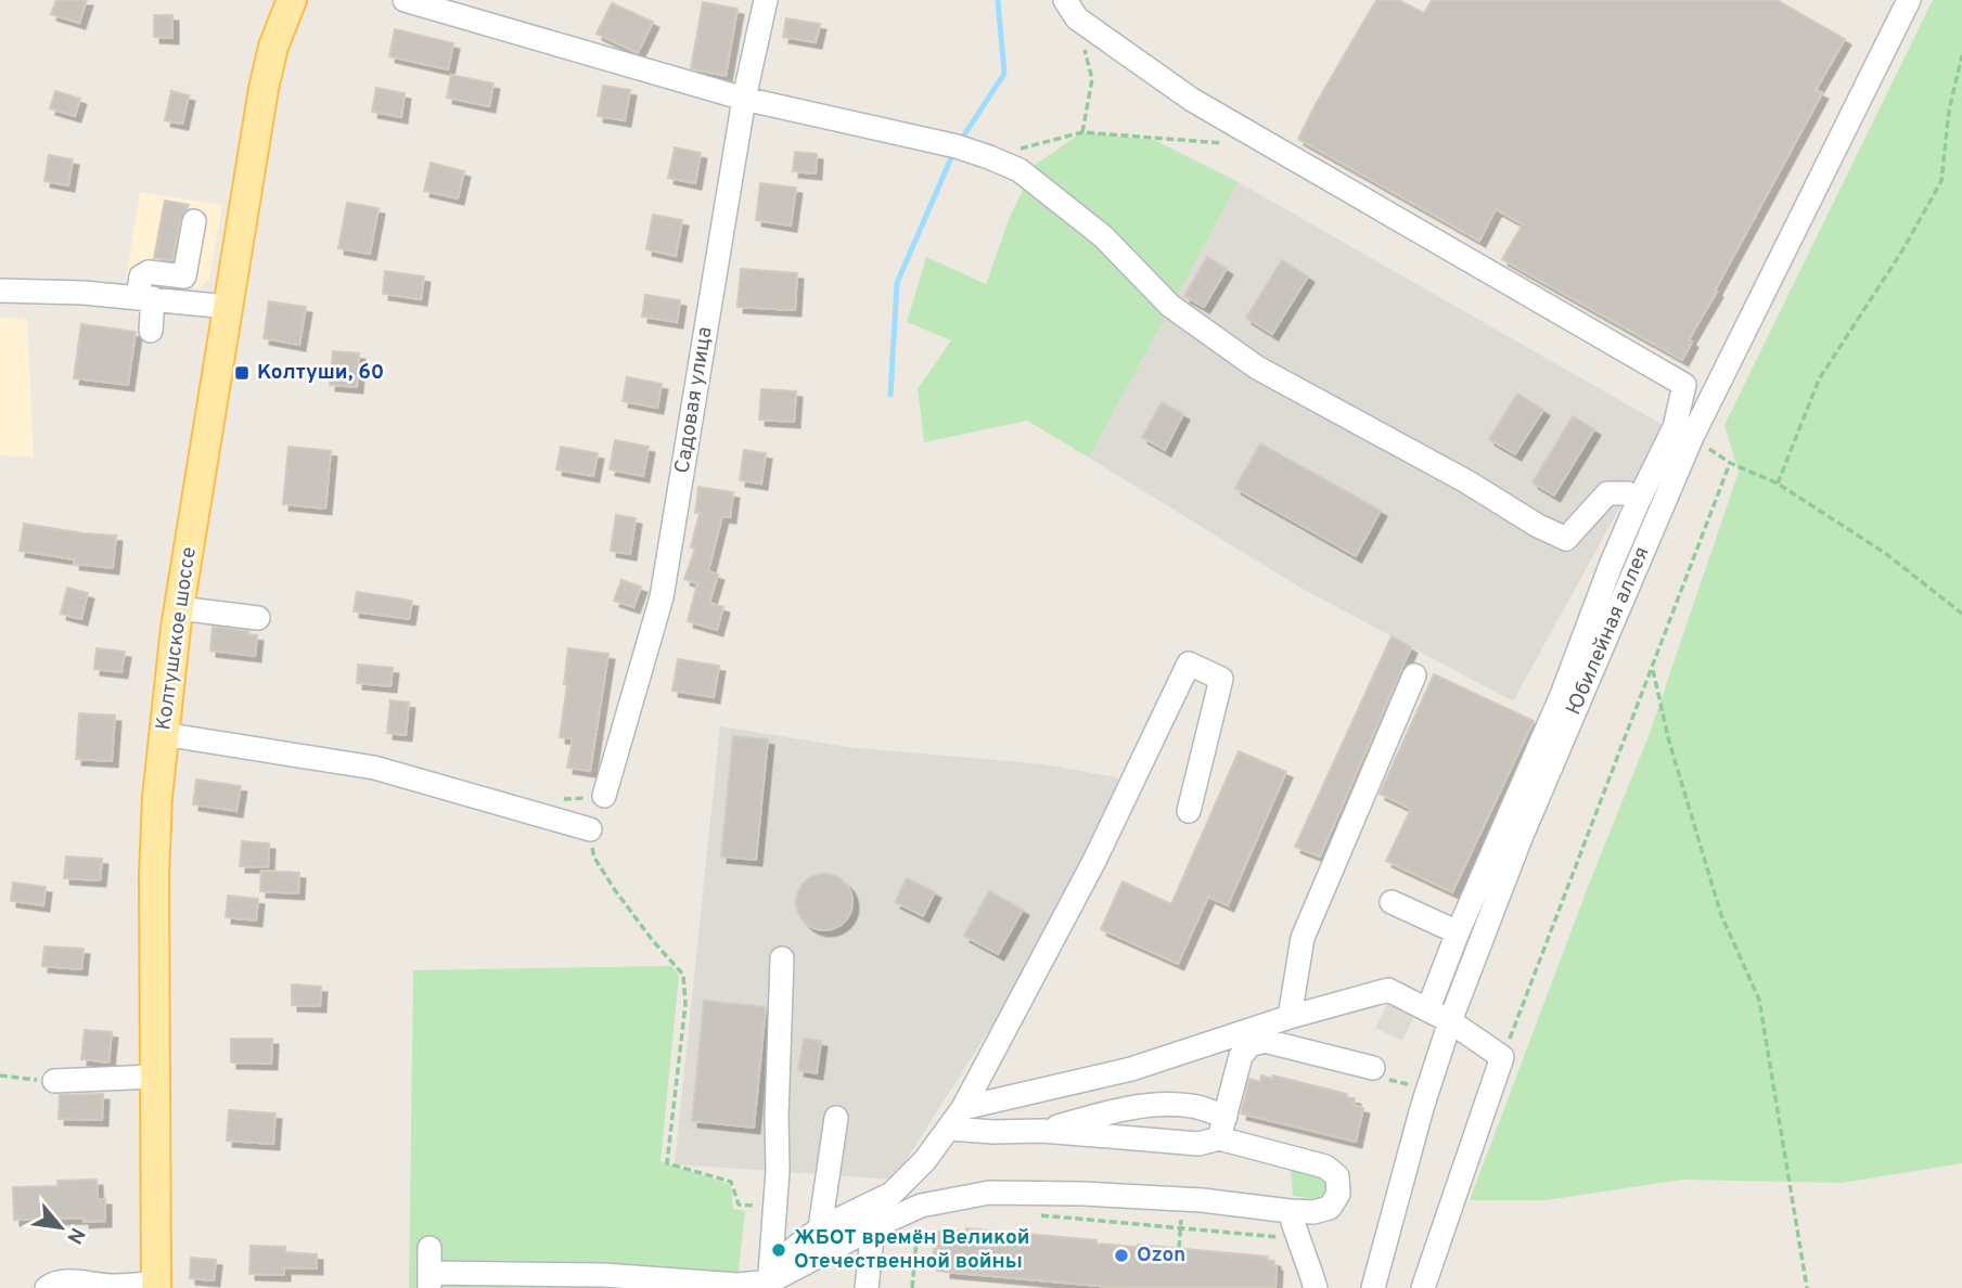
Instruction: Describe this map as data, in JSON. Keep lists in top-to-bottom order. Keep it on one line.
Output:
{"streets":{"main road":["Колтушское шоссе"],"street":["Садовая улица","Юбилейная аллея"]},"places":{"transit":["Колтуши, 60"],"other":["ЖБОТ времён Великой Отечественной войны","Ozon"]},"north":"bottom right"}
